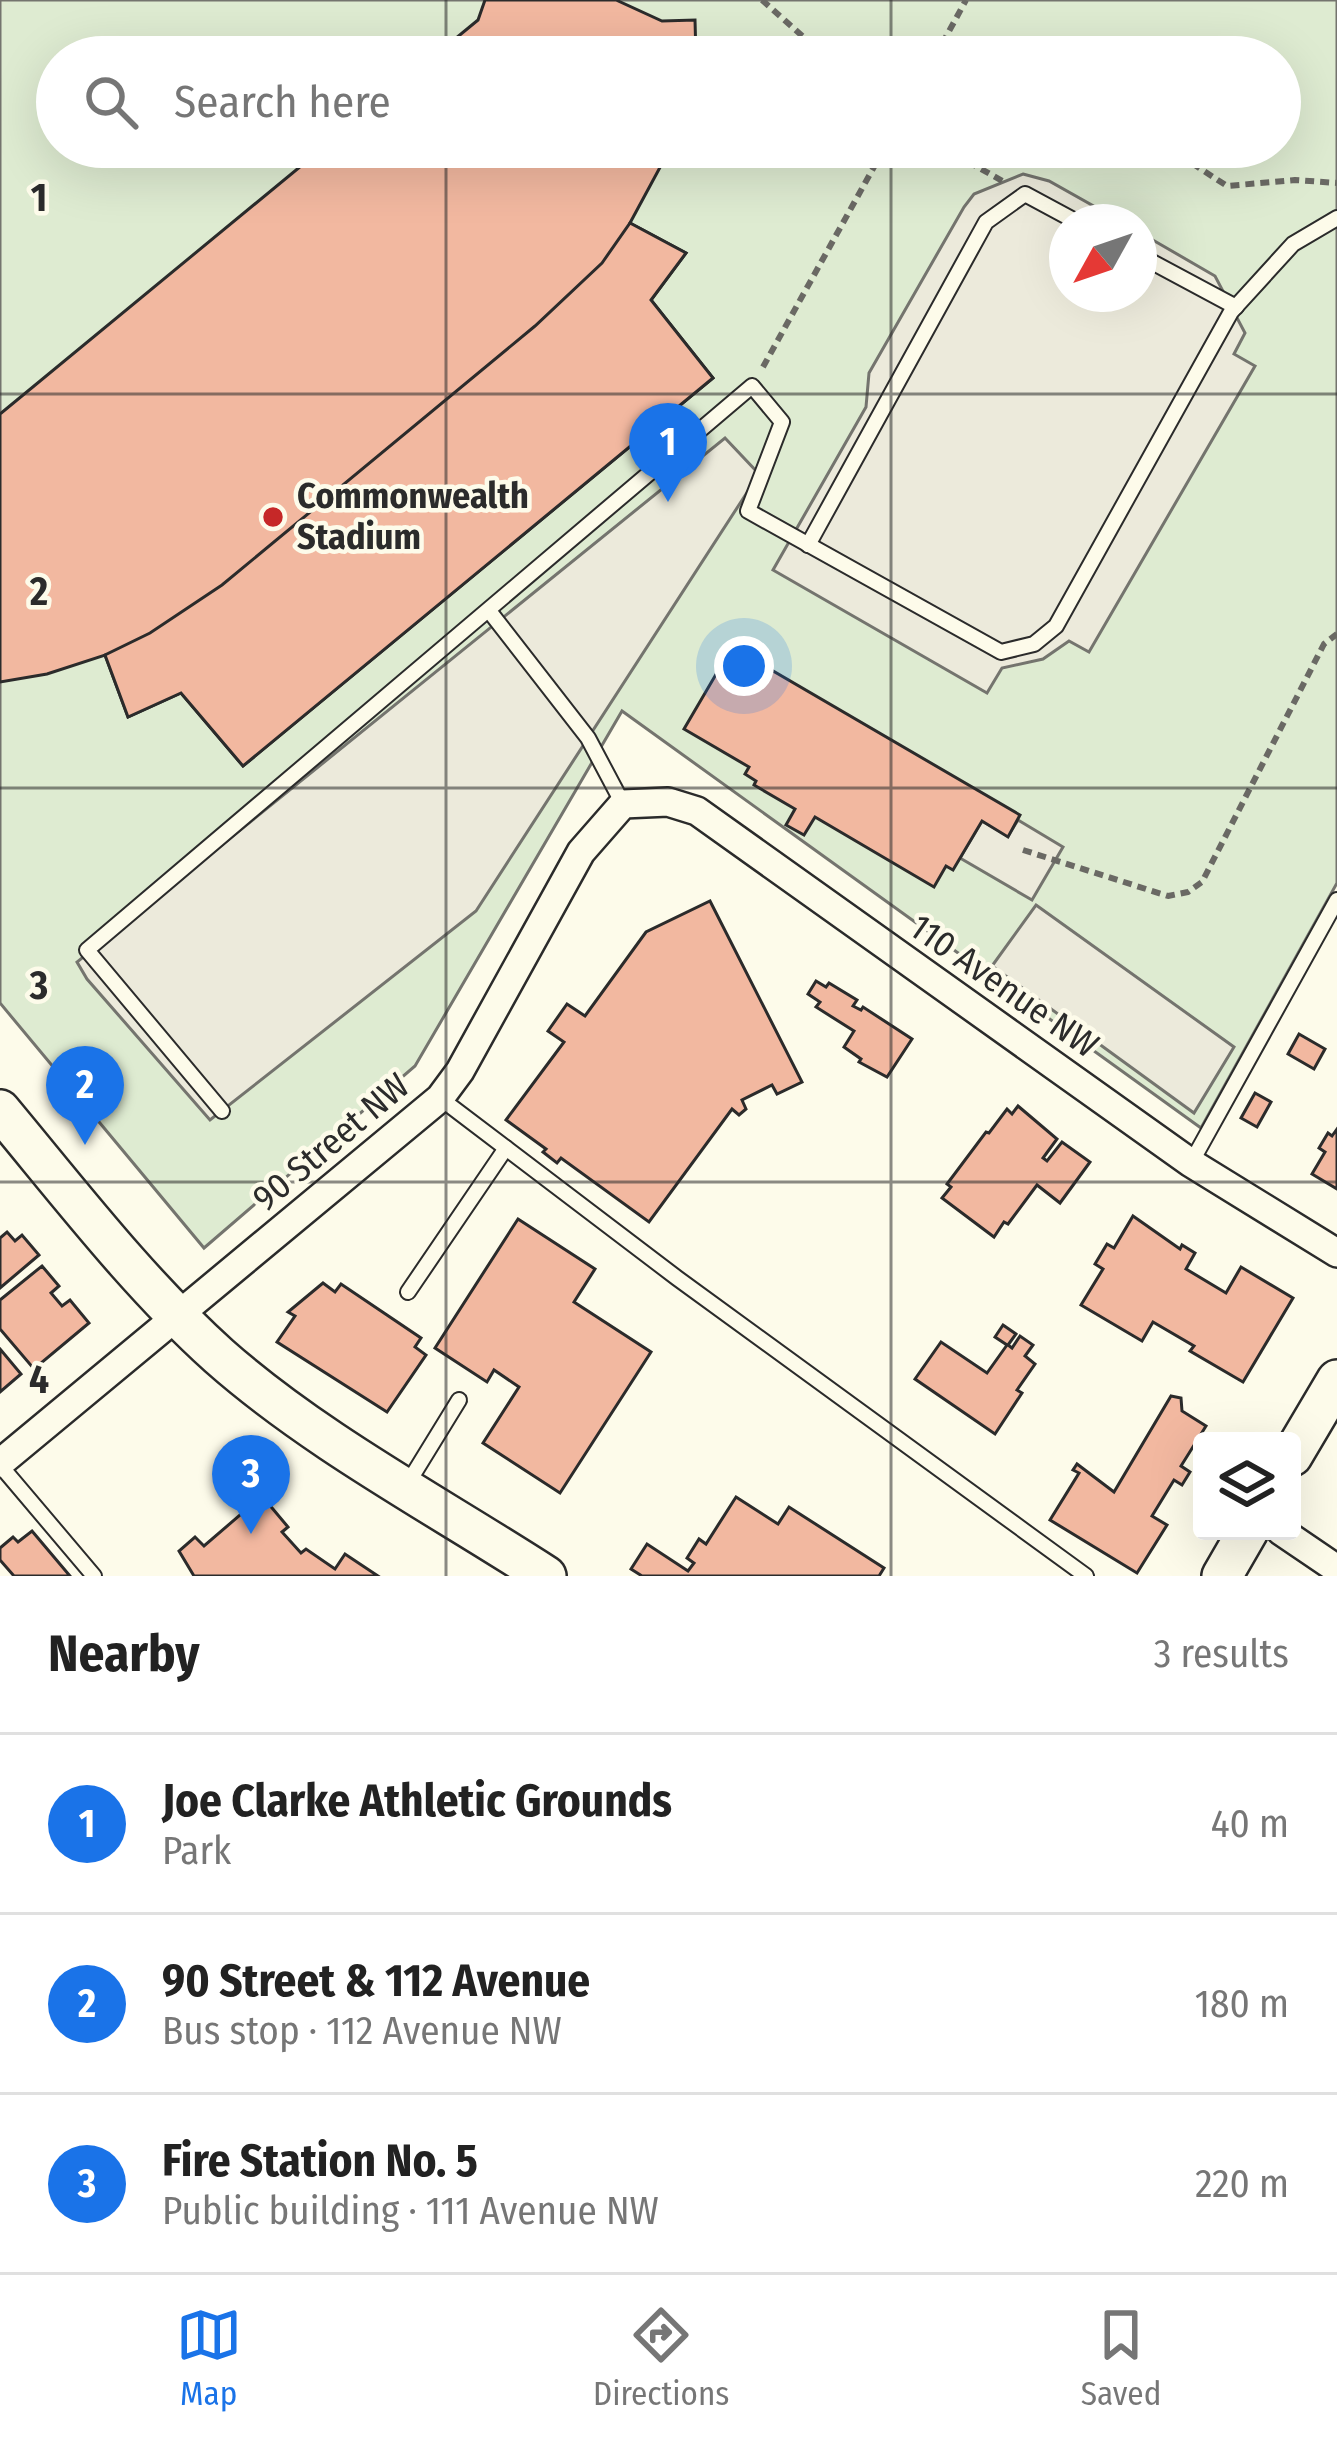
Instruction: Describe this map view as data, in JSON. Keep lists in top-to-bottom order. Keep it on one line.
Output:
{"streets":{"street":["110 Avenue NW","90 Street NW"]},"crossings":[["110 Avenue NW","90 Street NW"]],"places":["Commonwealth Stadium"],"north":"bottom left","page":{"search":"Search here","pins":["1","2","3"],"heading":["Nearby","3 results"],"list":[{"mark":"1","name":"Joe Clarke Athletic Grounds","note":"Park","value":"40 m"},{"mark":"2","name":"90 Street & 112 Avenue","note":"Bus stop · 112 Avenue NW","value":"180 m"},{"mark":"3","name":"Fire Station No. 5","note":"Public building · 111 Avenue NW","value":"220 m"}],"nav":["Map","Directions","Saved"]},"grid":{"rows":["1","2","3","4"]}}
